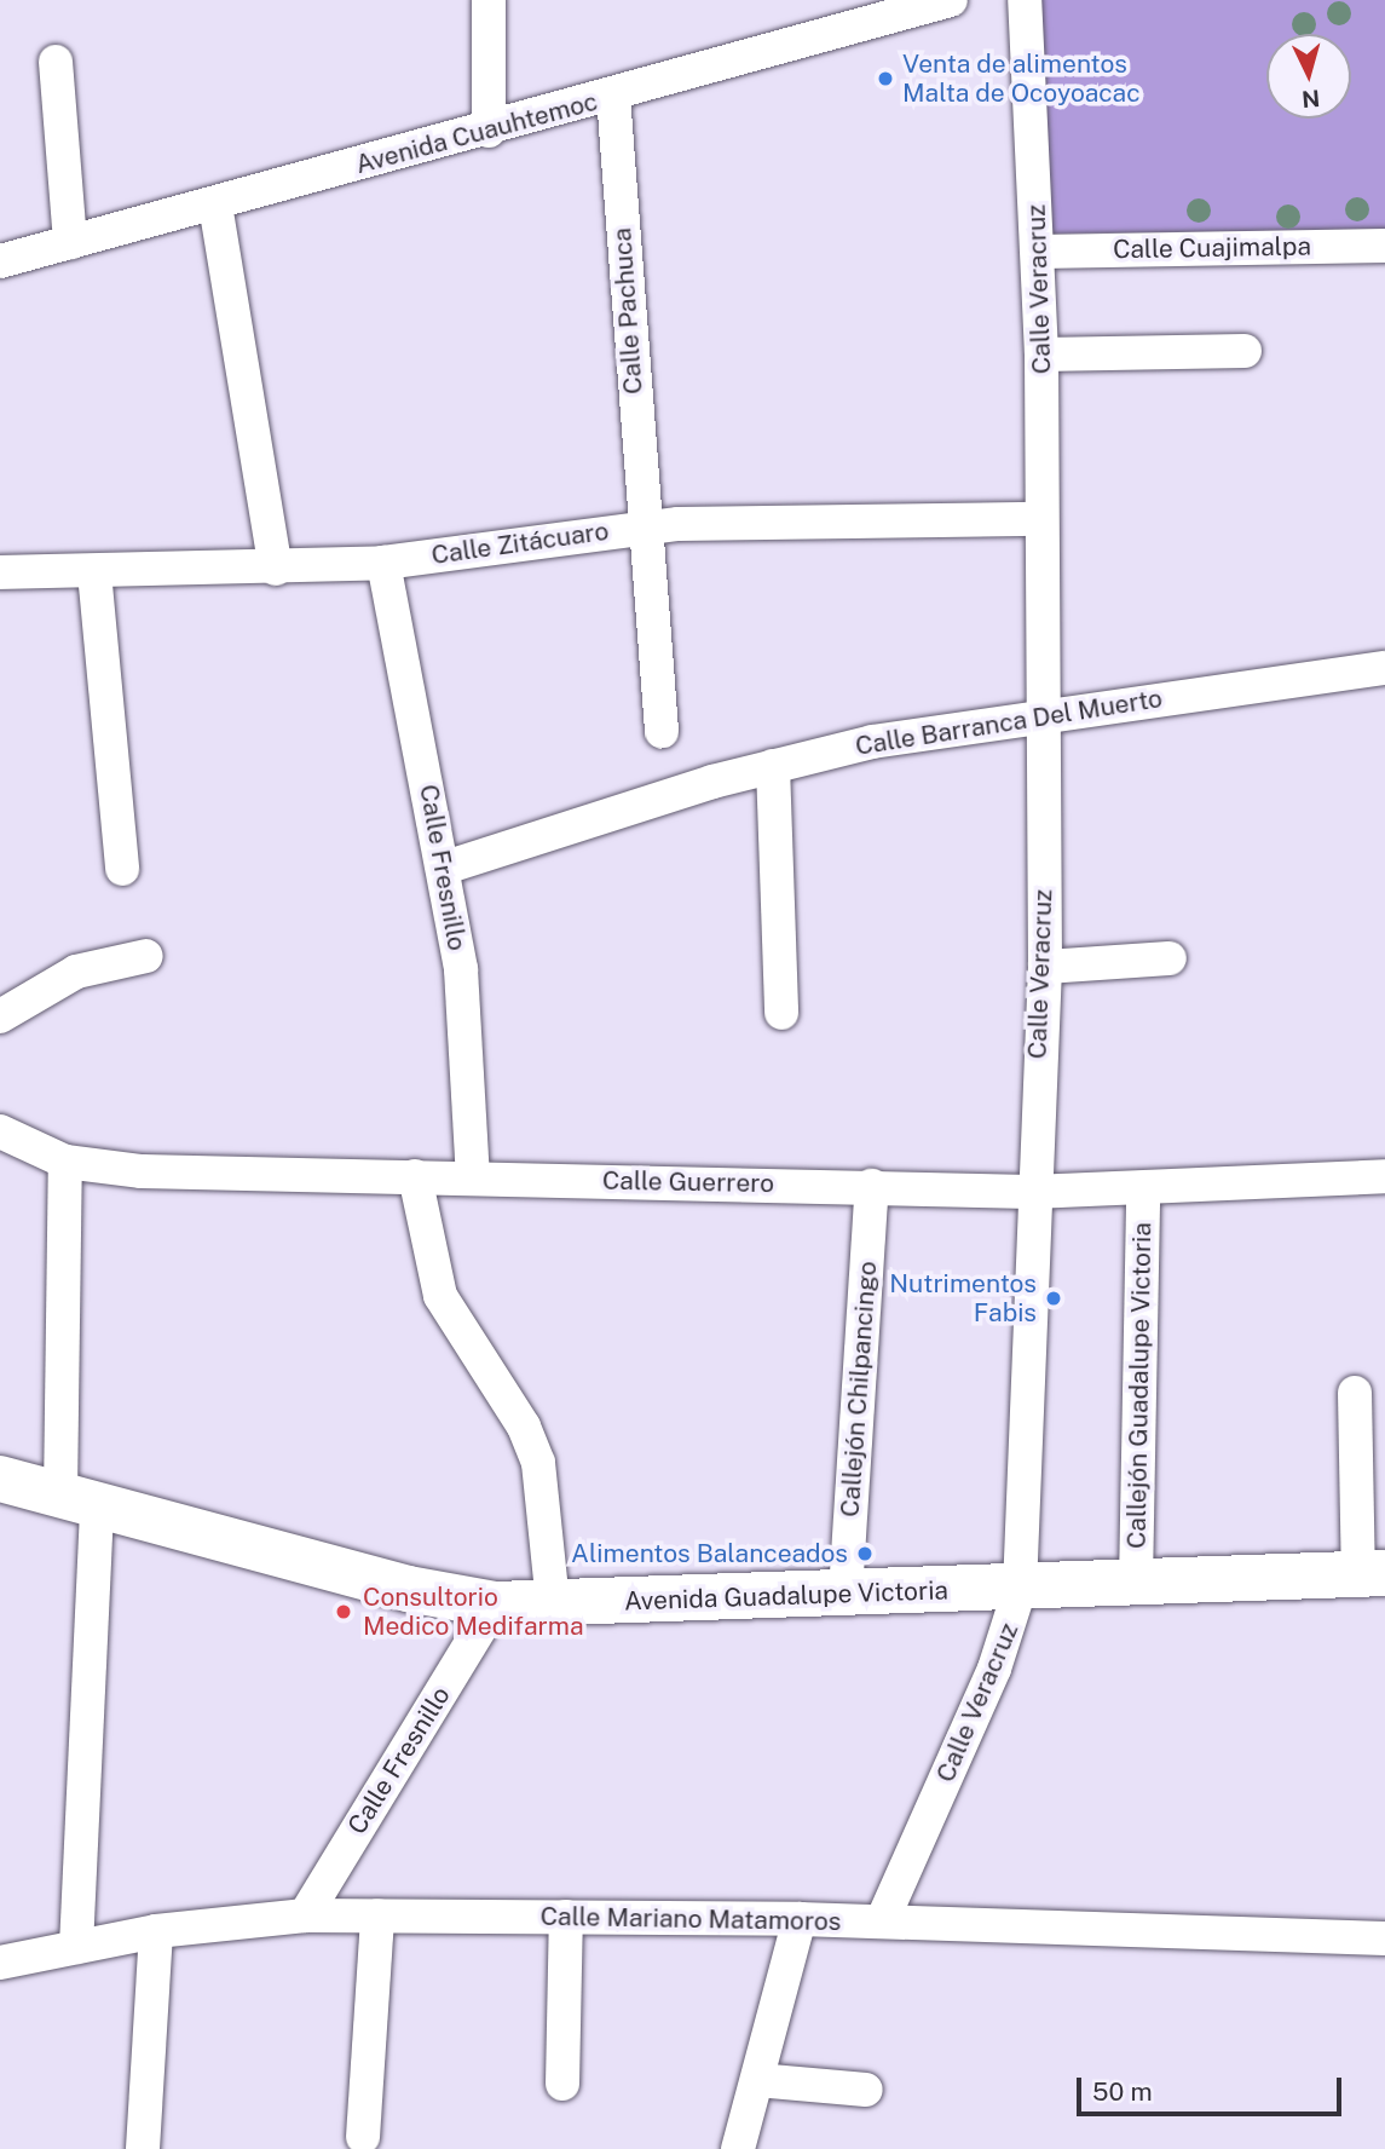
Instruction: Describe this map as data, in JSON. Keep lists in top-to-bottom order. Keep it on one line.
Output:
{"streets":{"main road":["Avenida Guadalupe Victoria"],"street":["Avenida Cuauhtemoc","Calle Cuajimalpa","Calle Veracruz","Calle Pachuca","Calle Zitácuaro","Calle Barranca Del Muerto","Calle Fresnillo","Calle Guerrero","Callejón Guadalupe Victoria","Callejón Chilpancingo","Calle Mariano Matamoros"]},"crossings":[["Avenida Cuauhtemoc","Calle Pachuca"],["Calle Cuajimalpa","Calle Veracruz"],["Calle Veracruz","Calle Zitácuaro"],["Calle Veracruz","Calle Barranca Del Muerto"],["Calle Veracruz","Calle Guerrero"],["Calle Veracruz","Avenida Guadalupe Victoria"],["Calle Veracruz","Calle Mariano Matamoros"],["Calle Pachuca","Calle Zitácuaro"],["Calle Zitácuaro","Calle Fresnillo"],["Calle Barranca Del Muerto","Calle Fresnillo"],["Calle Fresnillo","Calle Guerrero"],["Calle Fresnillo","Avenida Guadalupe Victoria"],["Calle Fresnillo","Calle Mariano Matamoros"],["Calle Guerrero","Callejón Guadalupe Victoria"],["Calle Guerrero","Callejón Chilpancingo"],["Callejón Guadalupe Victoria","Avenida Guadalupe Victoria"],["Callejón Chilpancingo","Avenida Guadalupe Victoria"]],"places":["Venta de alimentos Malta de Ocoyoacac","Nutrimentos Fabis","Alimentos Balanceados","Consultorio Medico Medifarma"],"scale_bar":"50 m","north":"bottom"}
